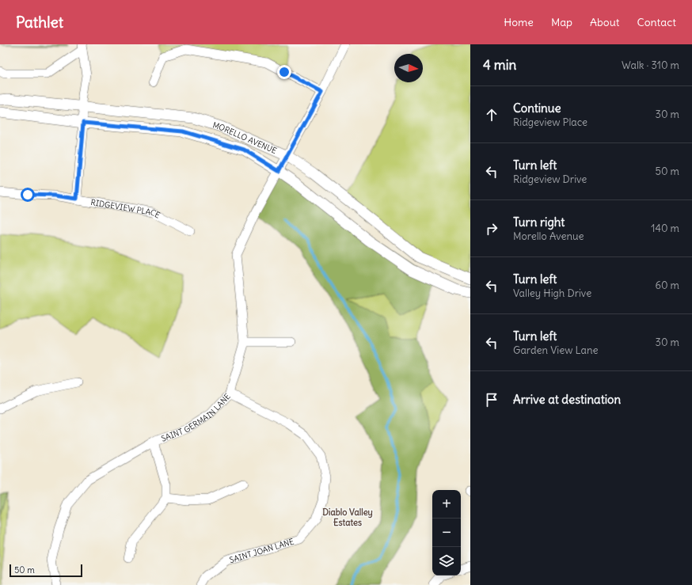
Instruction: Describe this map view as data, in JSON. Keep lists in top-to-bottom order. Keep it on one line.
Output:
{"streets":{"street":["MORELLO AVENUE","RIDGEVIEW PLACE","SAINT GERMAIN LANE","SAINT JOAN LANE"]},"crossings":[["MORELLO AVENUE","SAINT GERMAIN LANE"],["SAINT GERMAIN LANE","SAINT JOAN LANE"]],"districts":["Diablo Valley Estates"],"scale_bar":"50 m","north":"right","page":{"header":"Pathlet","nav":["Home","Map","About","Contact"],"heading":["4 min","Walk · 310 m"],"list":[["Continue","Ridgeview Place","30 m"],["Turn left","Ridgeview Drive","50 m"],["Turn right","Morello Avenue","140 m"],["Turn left","Valley High Drive","60 m"],["Turn left","Garden View Lane","30 m"],"Arrive at destination"],"map_buttons":["+","−"],"scale":"50 m"}}
